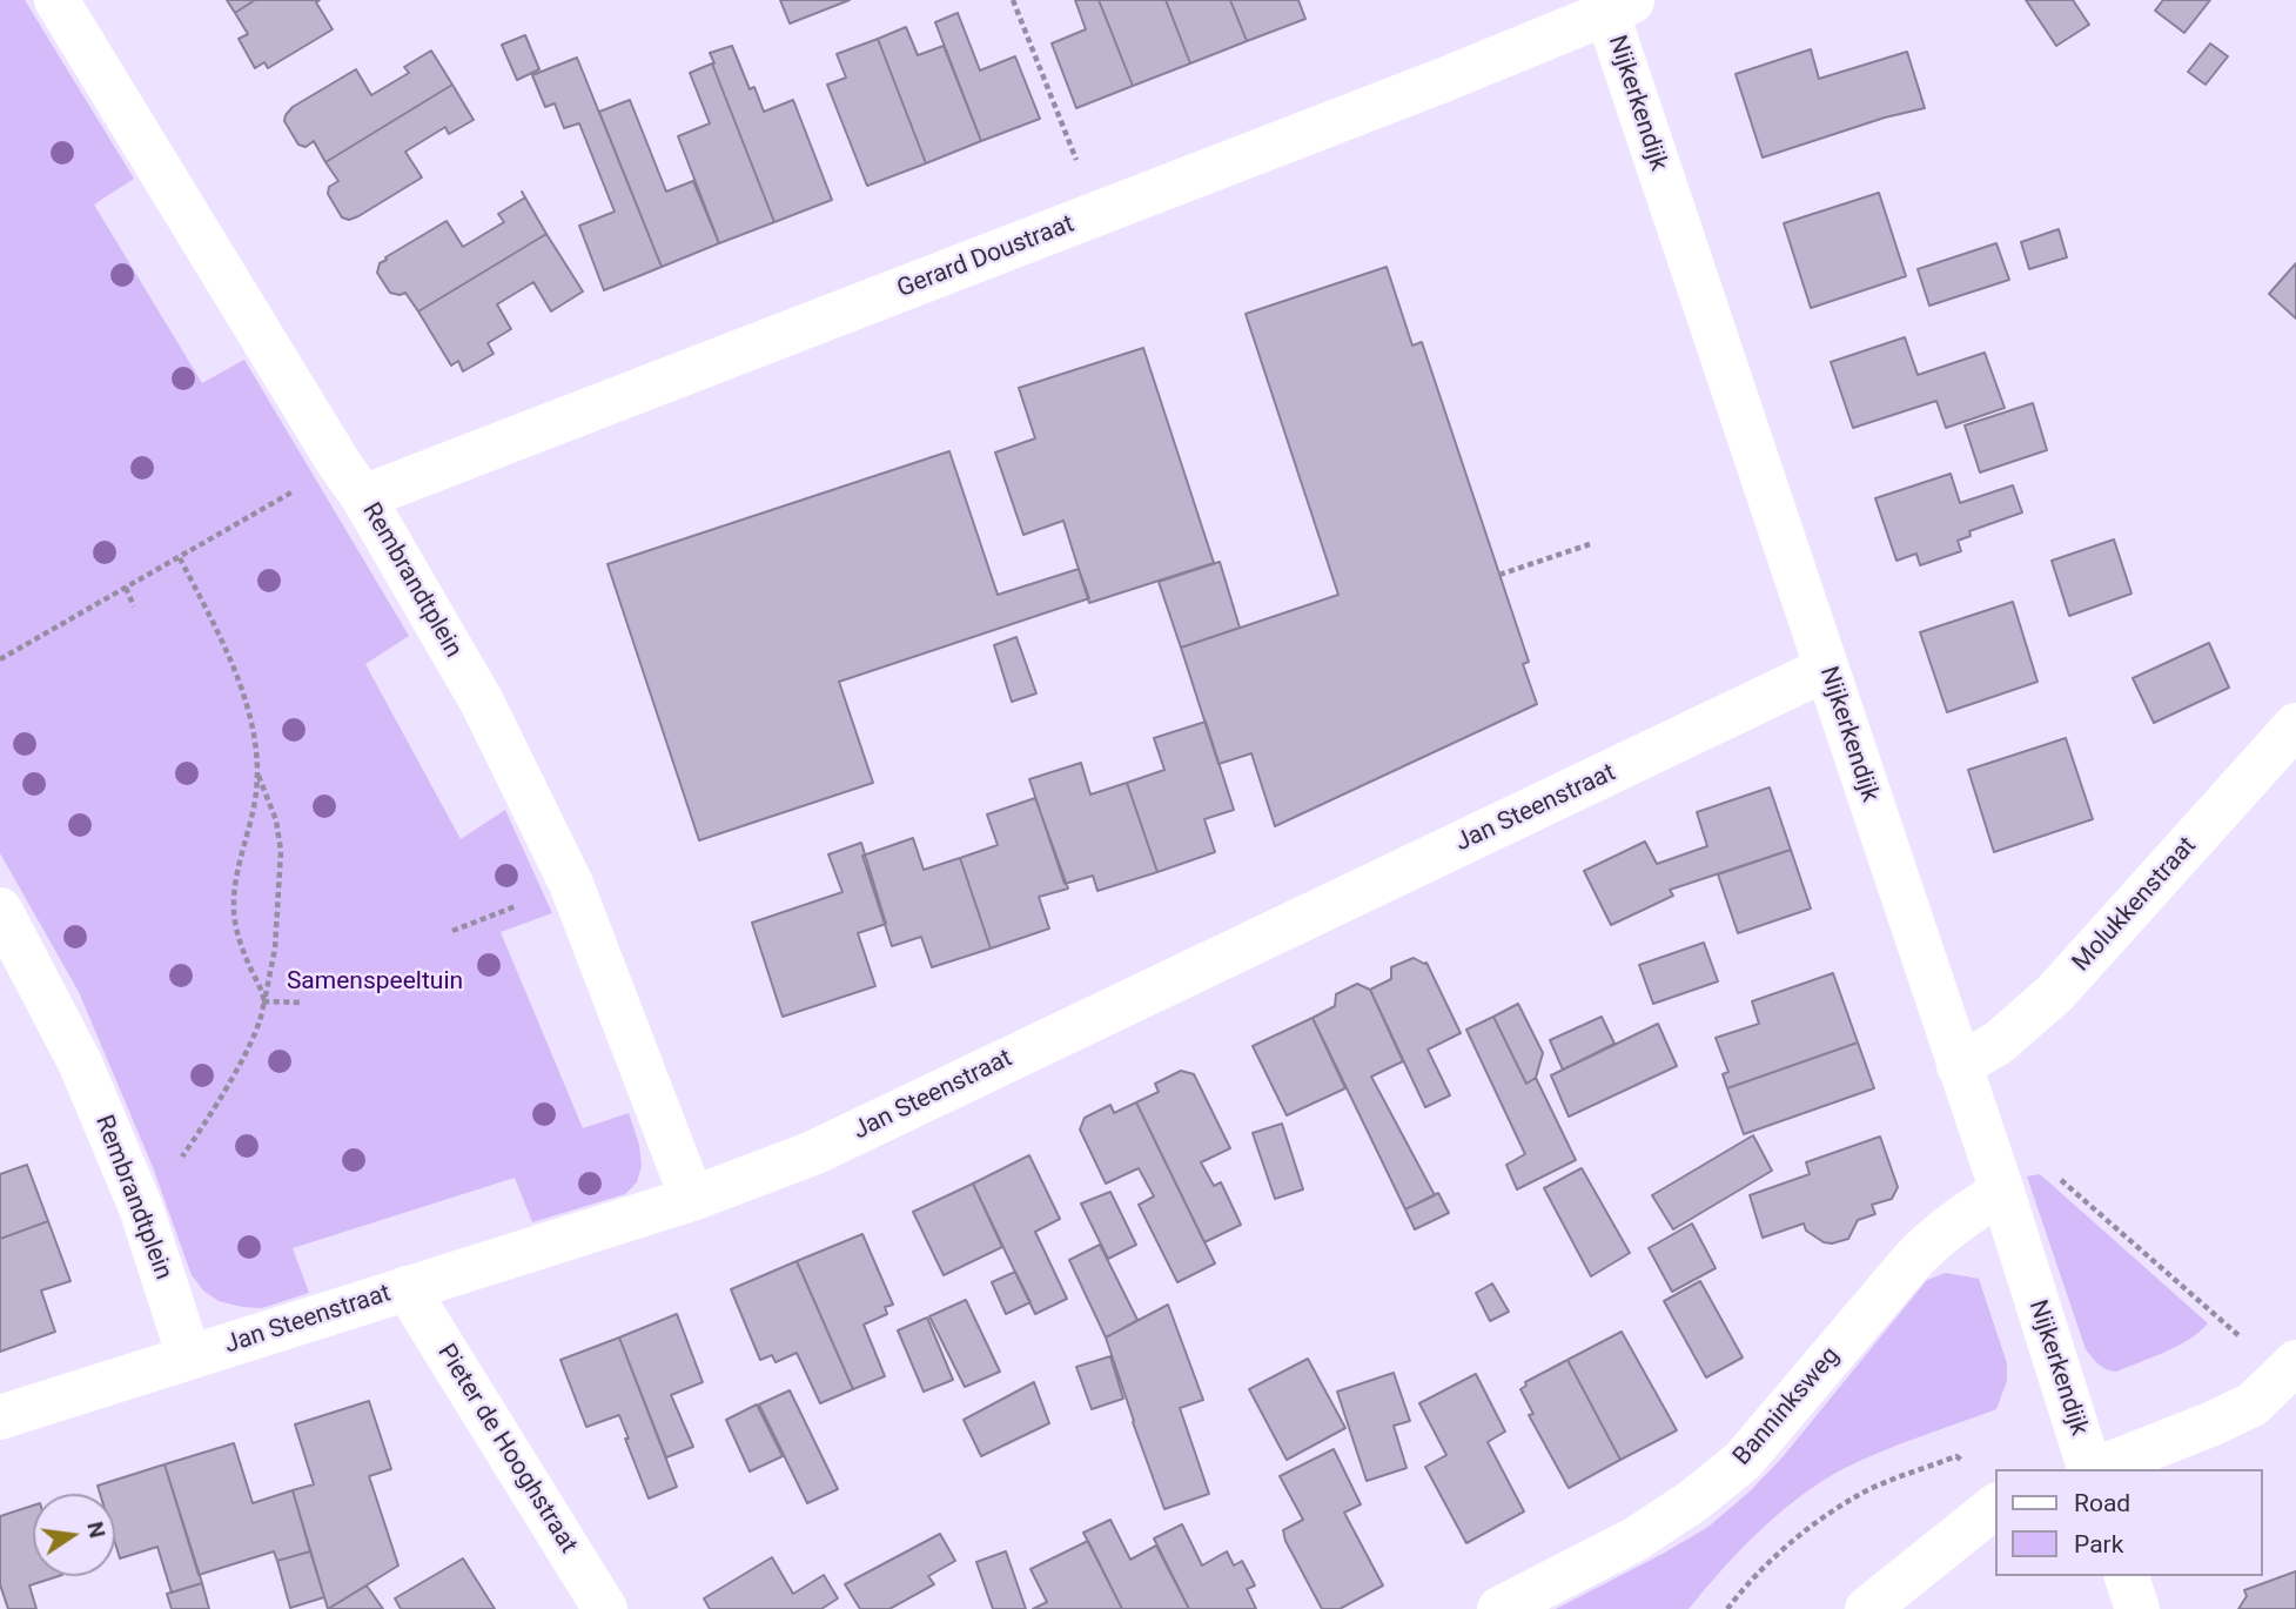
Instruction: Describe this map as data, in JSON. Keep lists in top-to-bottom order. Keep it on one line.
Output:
{"streets":{"street":["Nijkerkendijk","Gerard Doustraat","Rembrandtplein","Jan Steenstraat","Molukkenstraat","Banninksweg","Pieter de Hooghstraat"]},"crossings":[["Nijkerkendijk","Gerard Doustraat"],["Nijkerkendijk","Jan Steenstraat"],["Nijkerkendijk","Molukkenstraat"],["Nijkerkendijk","Banninksweg"],["Gerard Doustraat","Rembrandtplein"],["Rembrandtplein","Jan Steenstraat"],["Jan Steenstraat","Pieter de Hooghstraat"]],"parks":["Samenspeeltuin"],"legend":["Road","Park"],"north":"right"}
